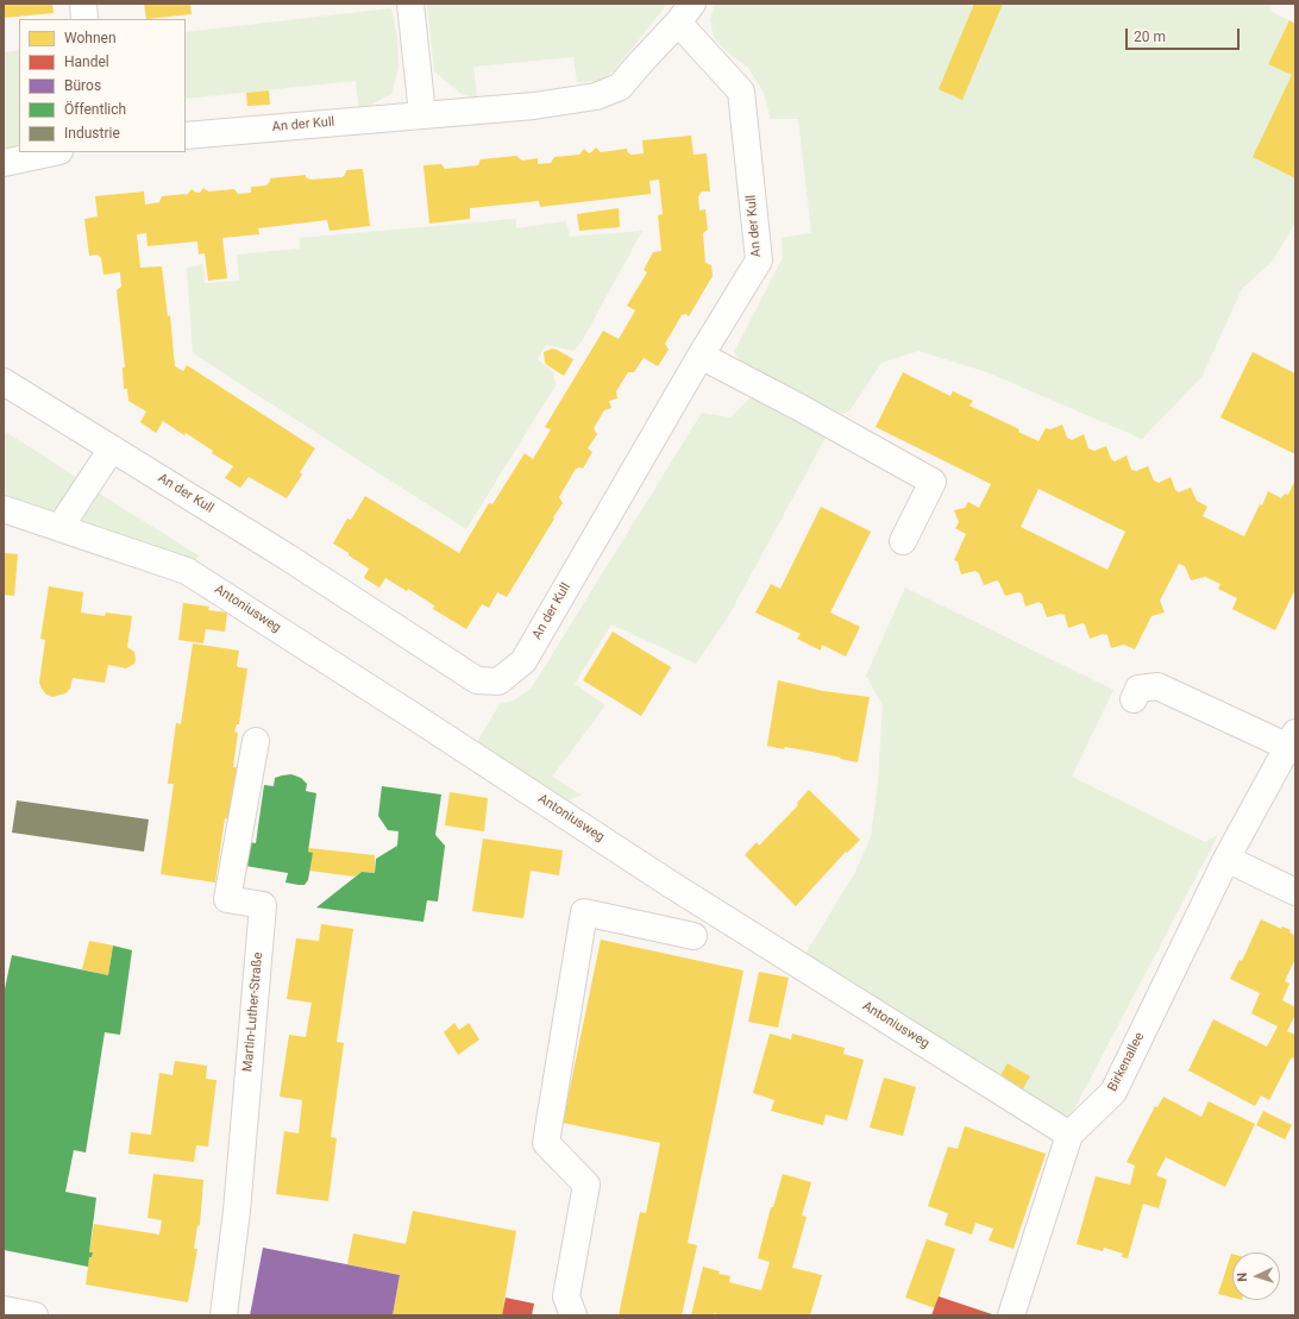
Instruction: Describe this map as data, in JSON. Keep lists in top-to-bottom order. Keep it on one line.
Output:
{"streets":{"street":["An der Kull","Antoniusweg","Martin-Luther-Straße","Birkenallee"]},"crossings":[["Antoniusweg","Birkenallee"]],"legend":["Wohnen","Handel","Büros","Öffentlich","Industrie"],"scale_bar":"20 m","north":"left"}
